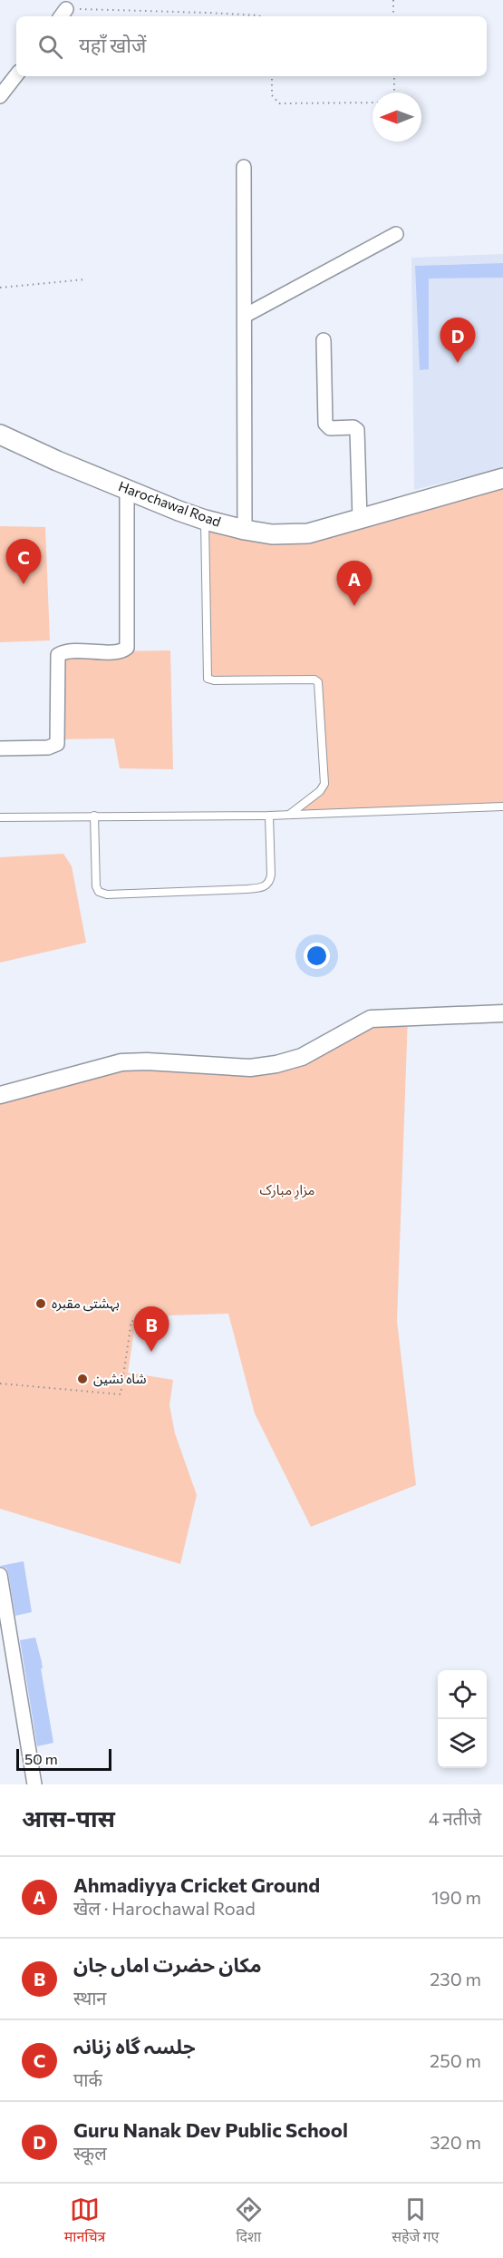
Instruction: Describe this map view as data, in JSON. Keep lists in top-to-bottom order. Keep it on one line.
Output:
{"streets":{"main road":["Harochawal Road"]},"parks":["مزارِ مبارک"],"places":["بہشتی مقبرہ","شاہ نشین"],"scale_bar":"50 m","north":"left","page":{"search":"यहाँ खोजें","pins":["D","C","A","B"],"scale":"50 m","heading":["आस-पास","4 नतीजे"],"list":[{"mark":"A","name":"Ahmadiyya Cricket Ground","note":"खेल · Harochawal Road","value":"190 m"},{"mark":"B","name":"مکان حضرت اماں جان","note":"स्थान","value":"230 m"},{"mark":"C","name":"جلسہ گاہ زنانہ","note":"पार्क","value":"250 m"},{"mark":"D","name":"Guru Nanak Dev Public School","note":"स्कूल","value":"320 m"}],"nav":["मानचित्र","दिशा","सहेजे गए"]}}
